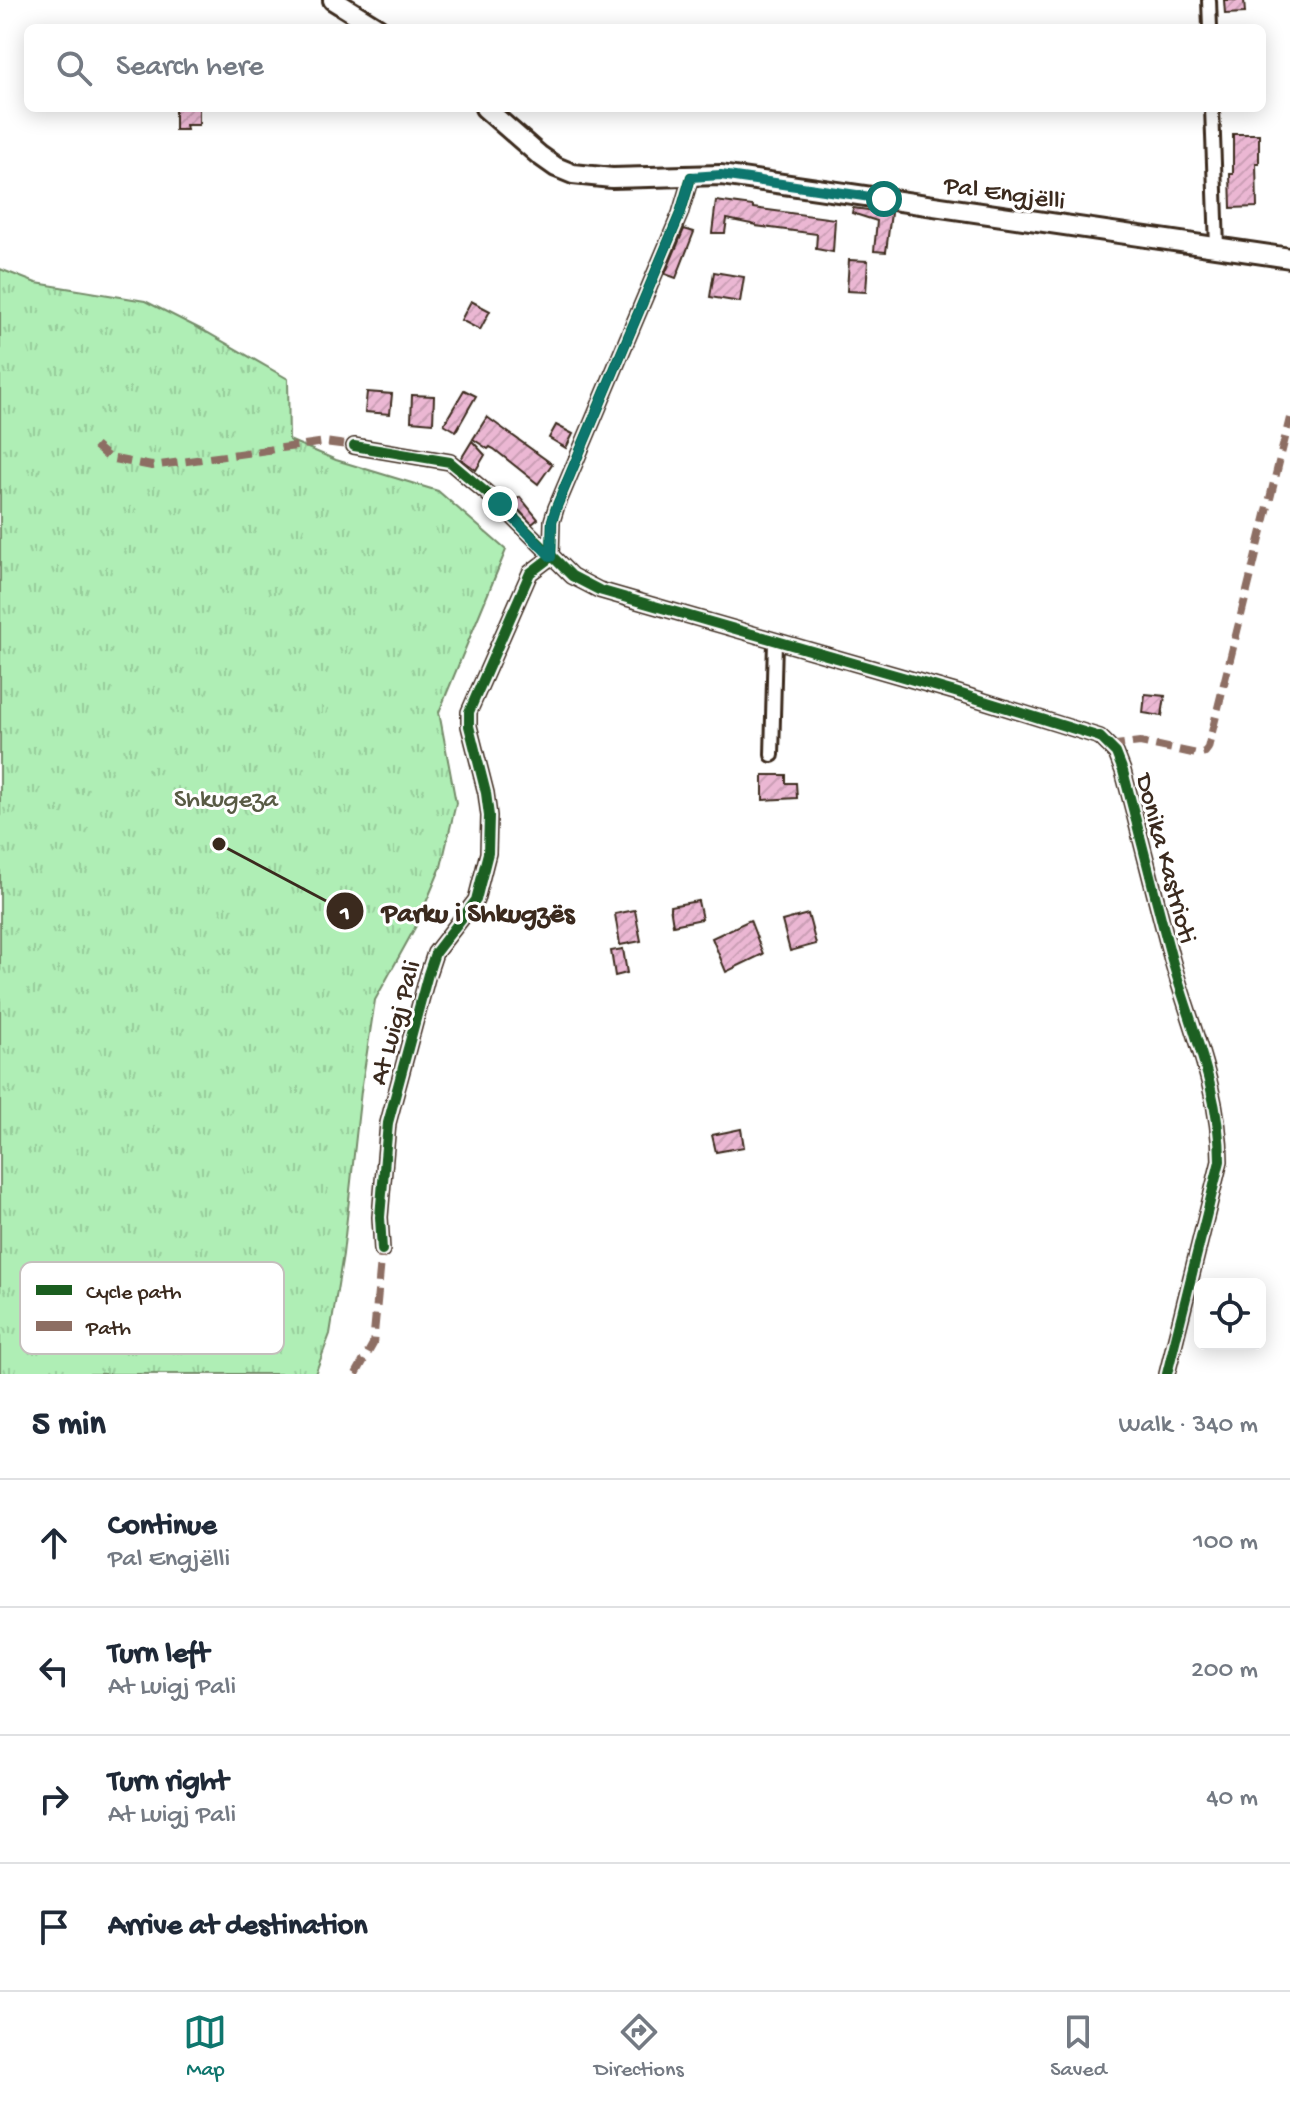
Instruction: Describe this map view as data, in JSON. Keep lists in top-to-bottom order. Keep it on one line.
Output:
{"streets":{"main road":["Pal Engjëlli"],"street":["Donika Kastrioti","At Luigj Pali"]},"crossings":[["Donika Kastrioti","At Luigj Pali"]],"parks":["Shkugeza"],"places":["Parku i Shkugzës"],"legend":["Cycle path","Path"],"page":{"search":"Search here","heading":["5 min","Walk · 340 m"],"list":[["Continue","Pal Engjëlli","100 m"],["Turn left","At Luigj Pali","200 m"],["Turn right","At Luigj Pali","40 m"],"Arrive at destination"],"nav":["Map","Directions","Saved"]}}
